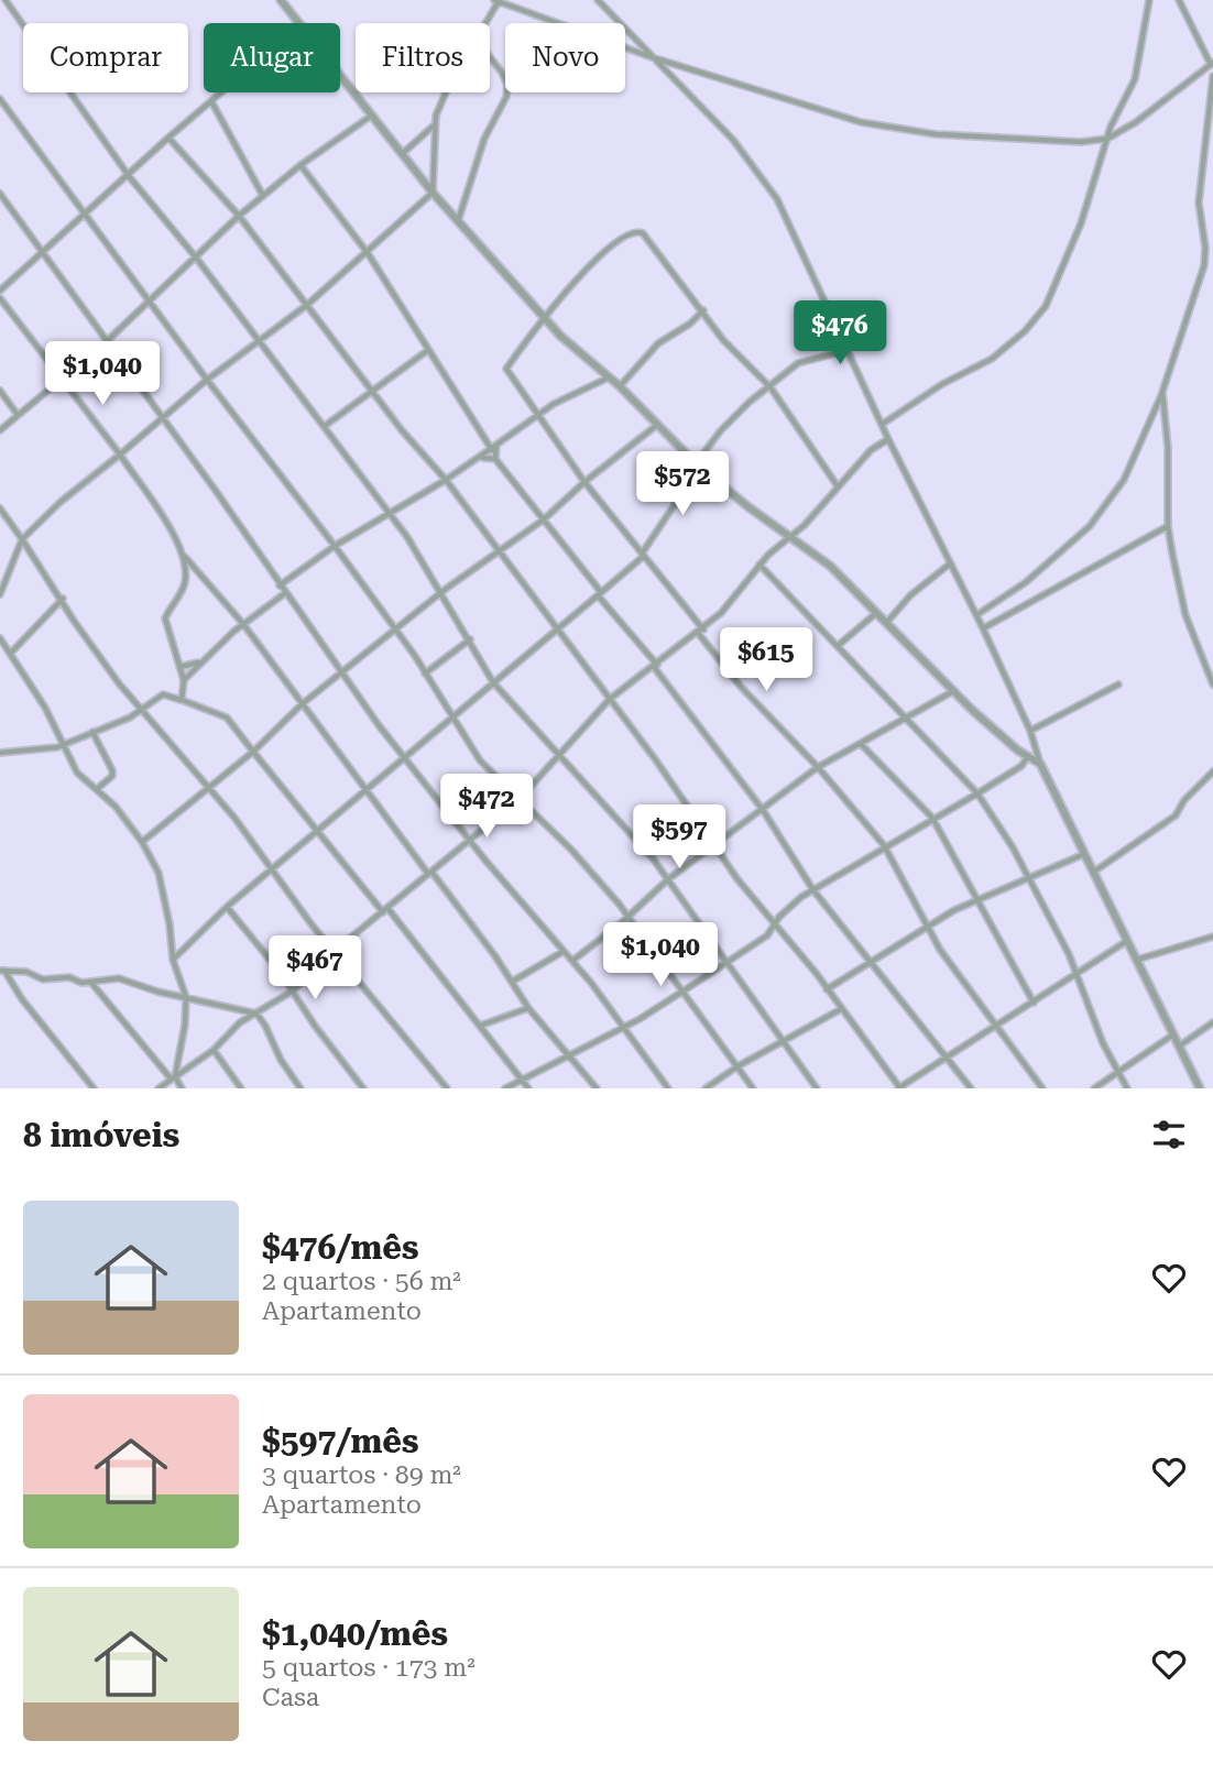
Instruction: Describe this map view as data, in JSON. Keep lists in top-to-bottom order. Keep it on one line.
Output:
{"page":{"chip":["Comprar","Alugar","Filtros","Novo"],"price":["$476","$1,040","$572","$615","$472","$597","$1,040","$467"],"heading":"8 imóveis","list":[{"name":"$476/mês","note":"2 quartos · 56 m² · Apartamento"},{"name":"$597/mês","note":"3 quartos · 89 m² · Apartamento"},{"name":"$1,040/mês","note":"5 quartos · 173 m² · Casa"}]}}
